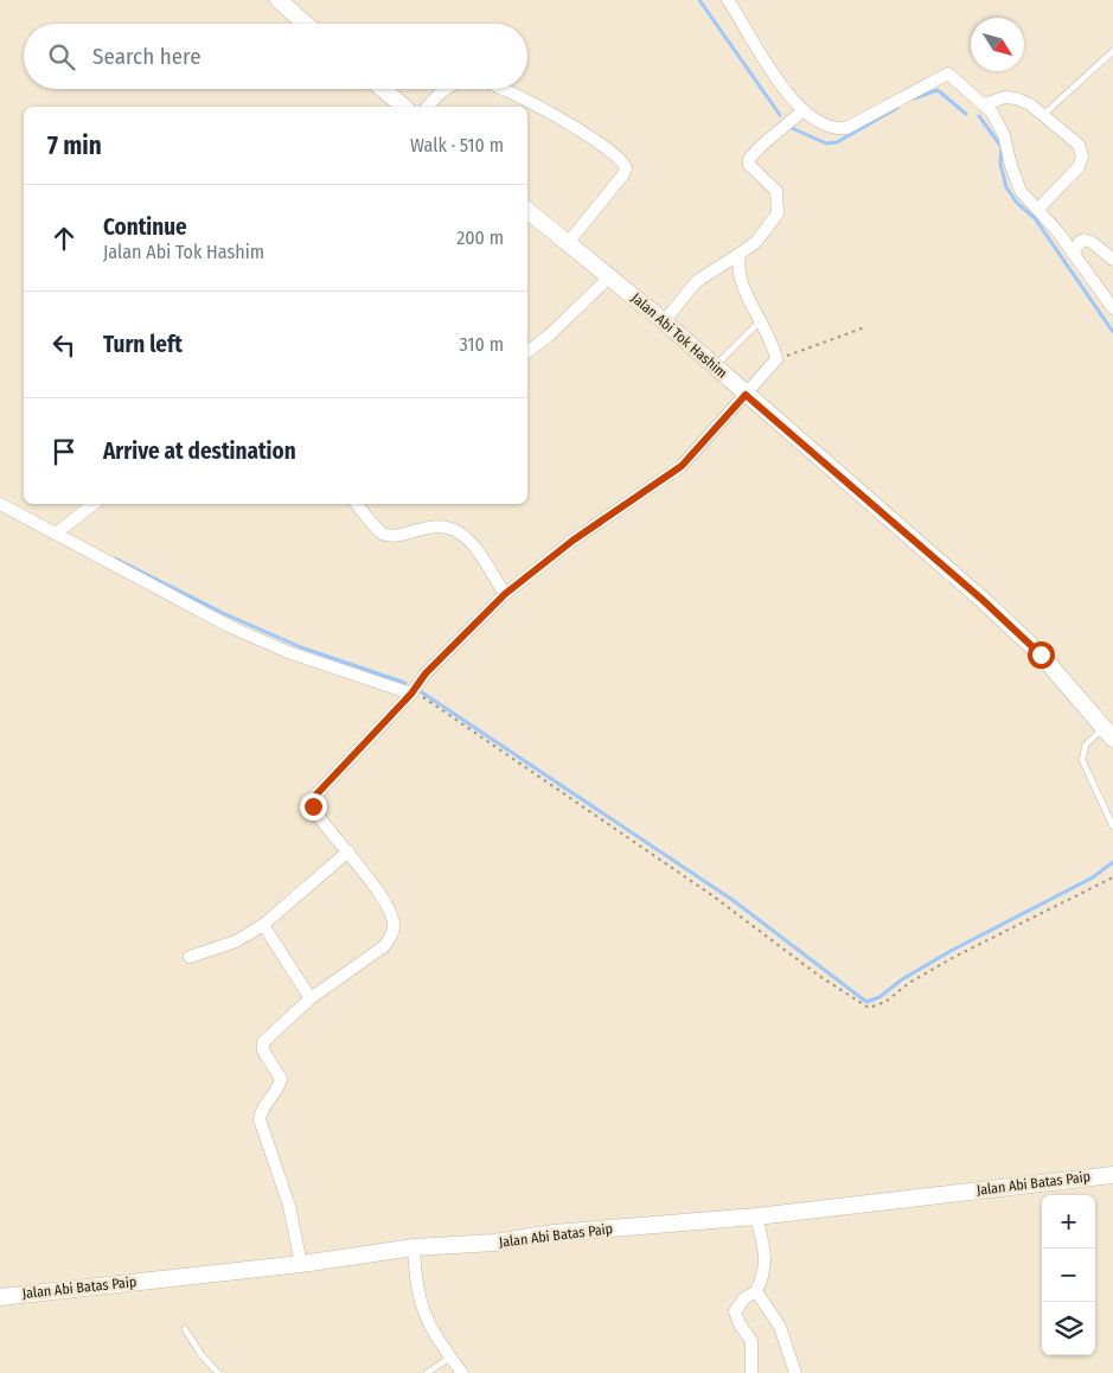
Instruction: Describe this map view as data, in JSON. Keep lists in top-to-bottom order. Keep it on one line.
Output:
{"streets":{"main road":["Jalan Abi Tok Hashim","Jalan Abi Batas Paip"]},"north":"bottom right","page":{"search":"Search here","heading":["7 min","Walk · 510 m"],"list":[["Continue","Jalan Abi Tok Hashim","200 m"],["Turn left","310 m"],"Arrive at destination"],"map_buttons":["+","−"]}}
